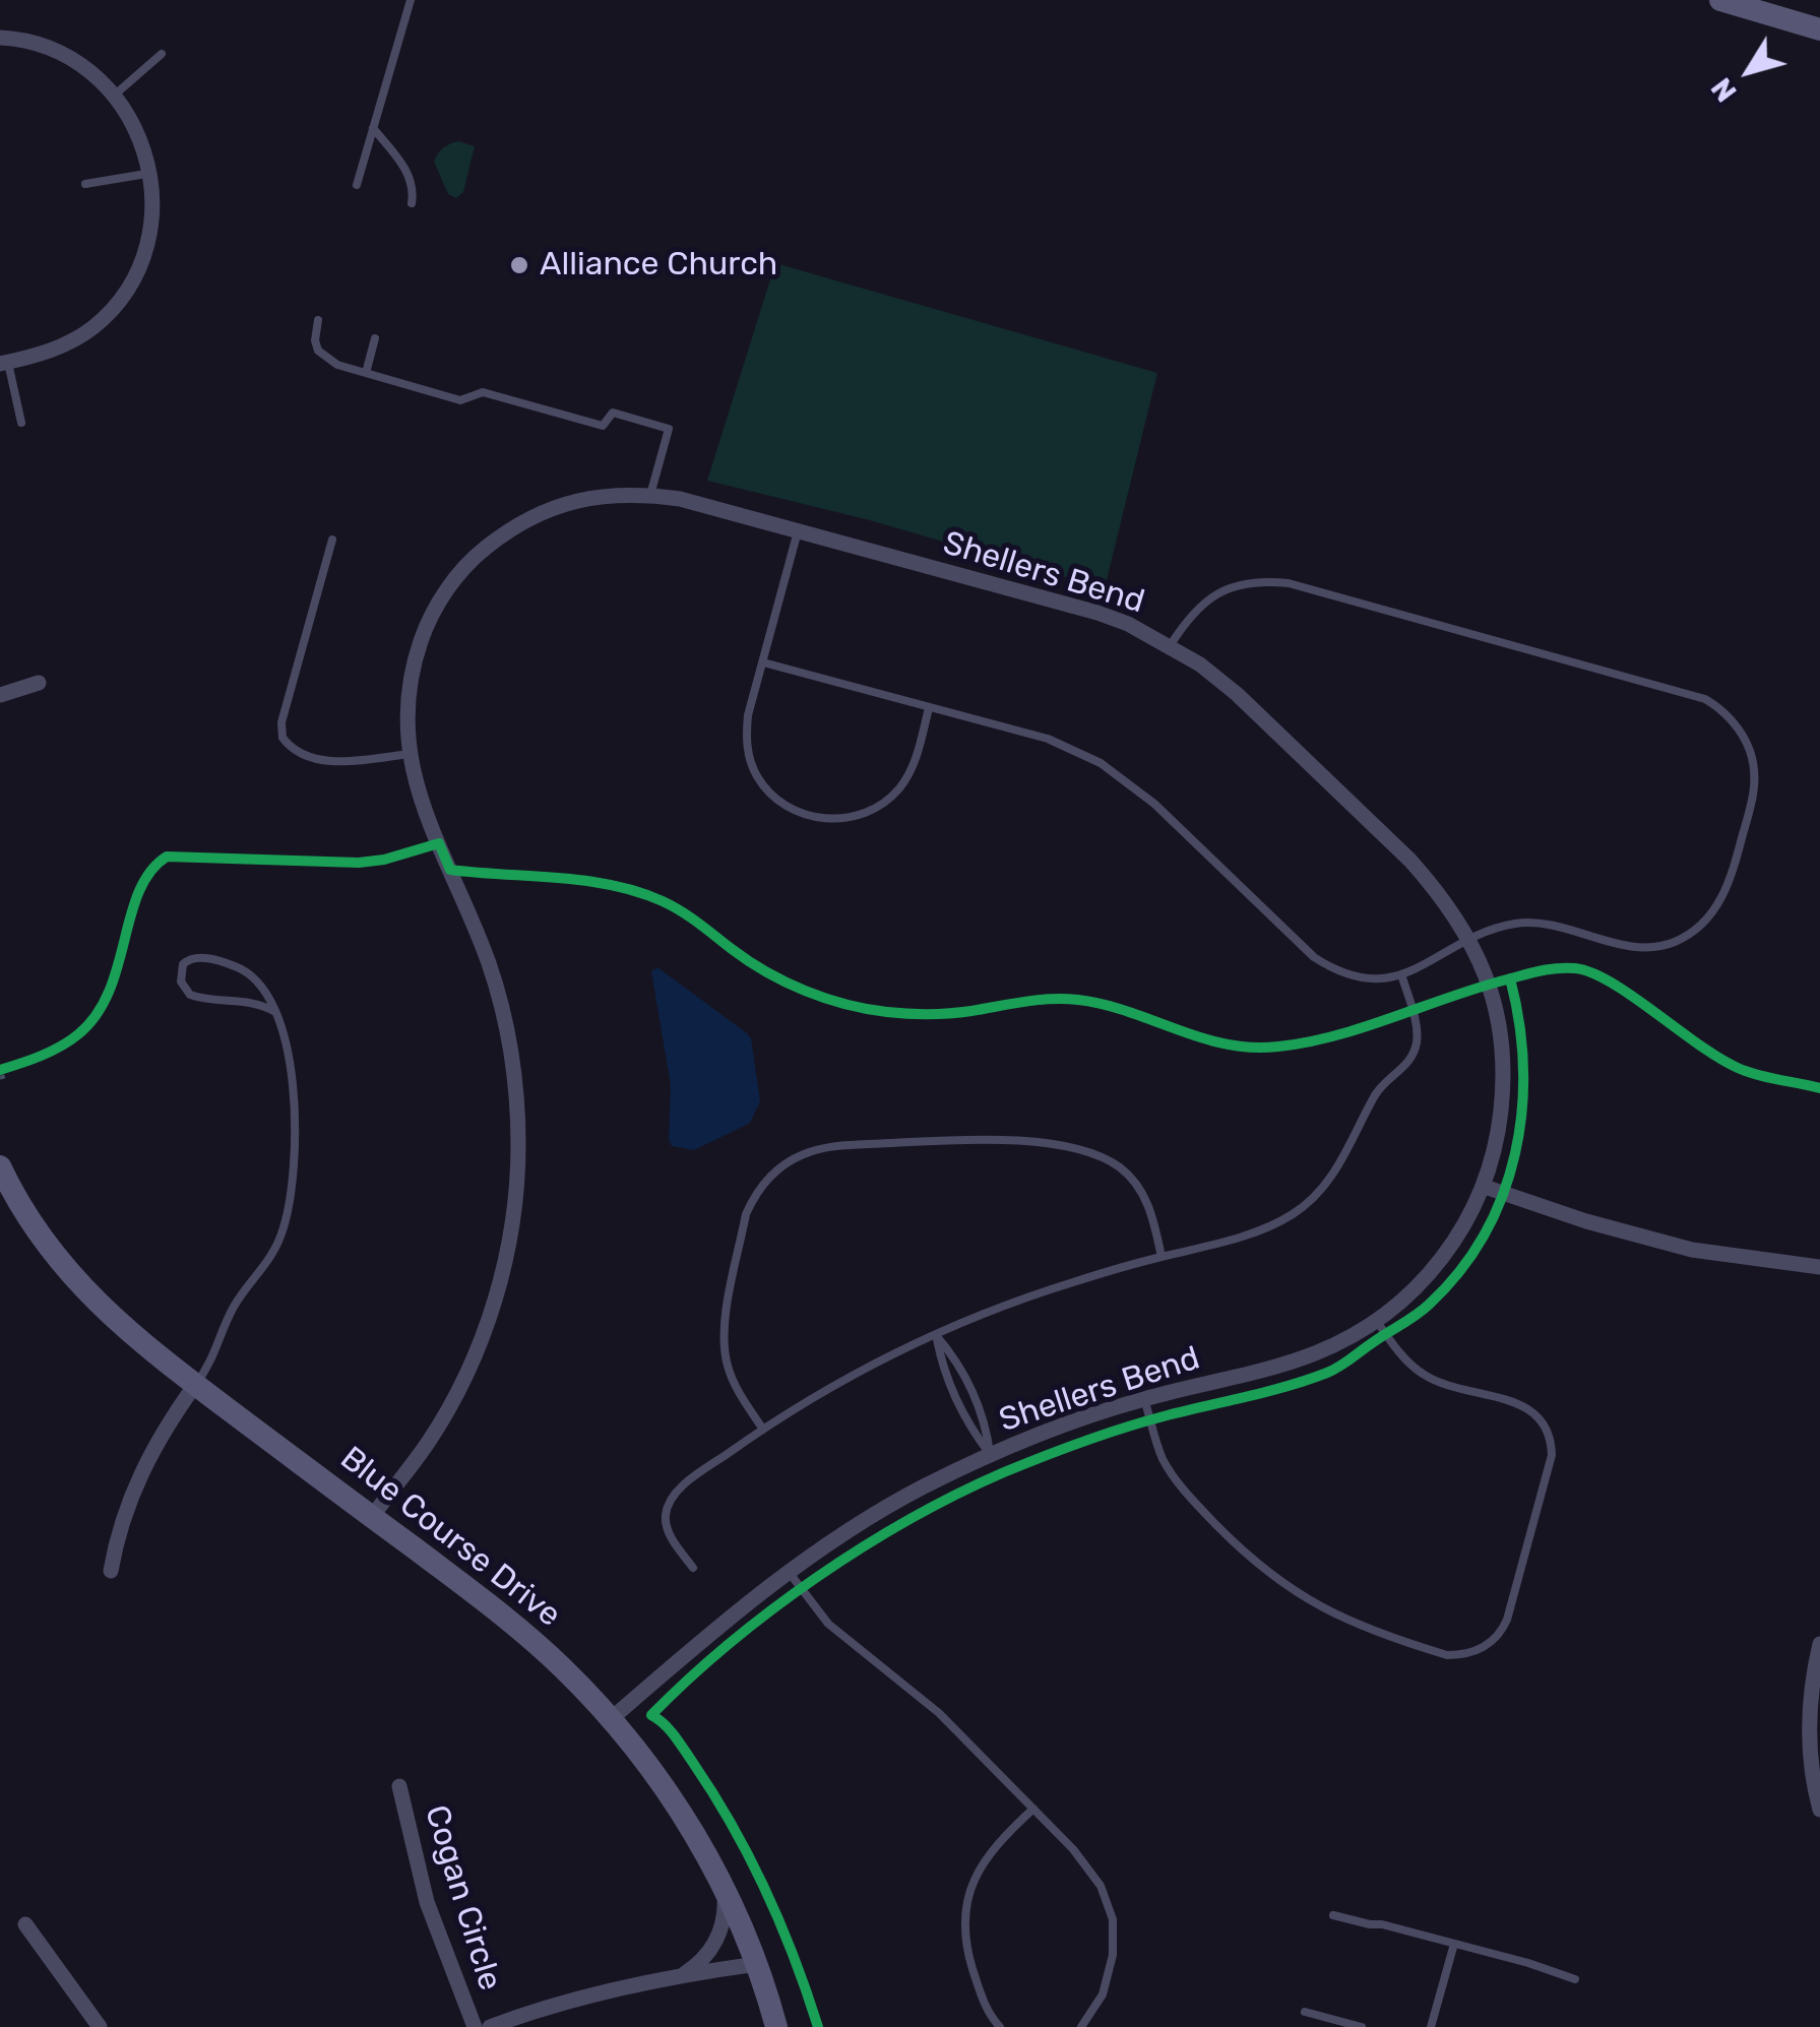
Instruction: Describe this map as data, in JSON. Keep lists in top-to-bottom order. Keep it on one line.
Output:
{"streets":{"main road":["Blue Course Drive"],"street":["Shellers Bend","Cogan Circle"]},"crossings":[["Shellers Bend","Blue Course Drive"]],"places":["Alliance Church"],"north":"bottom left"}
